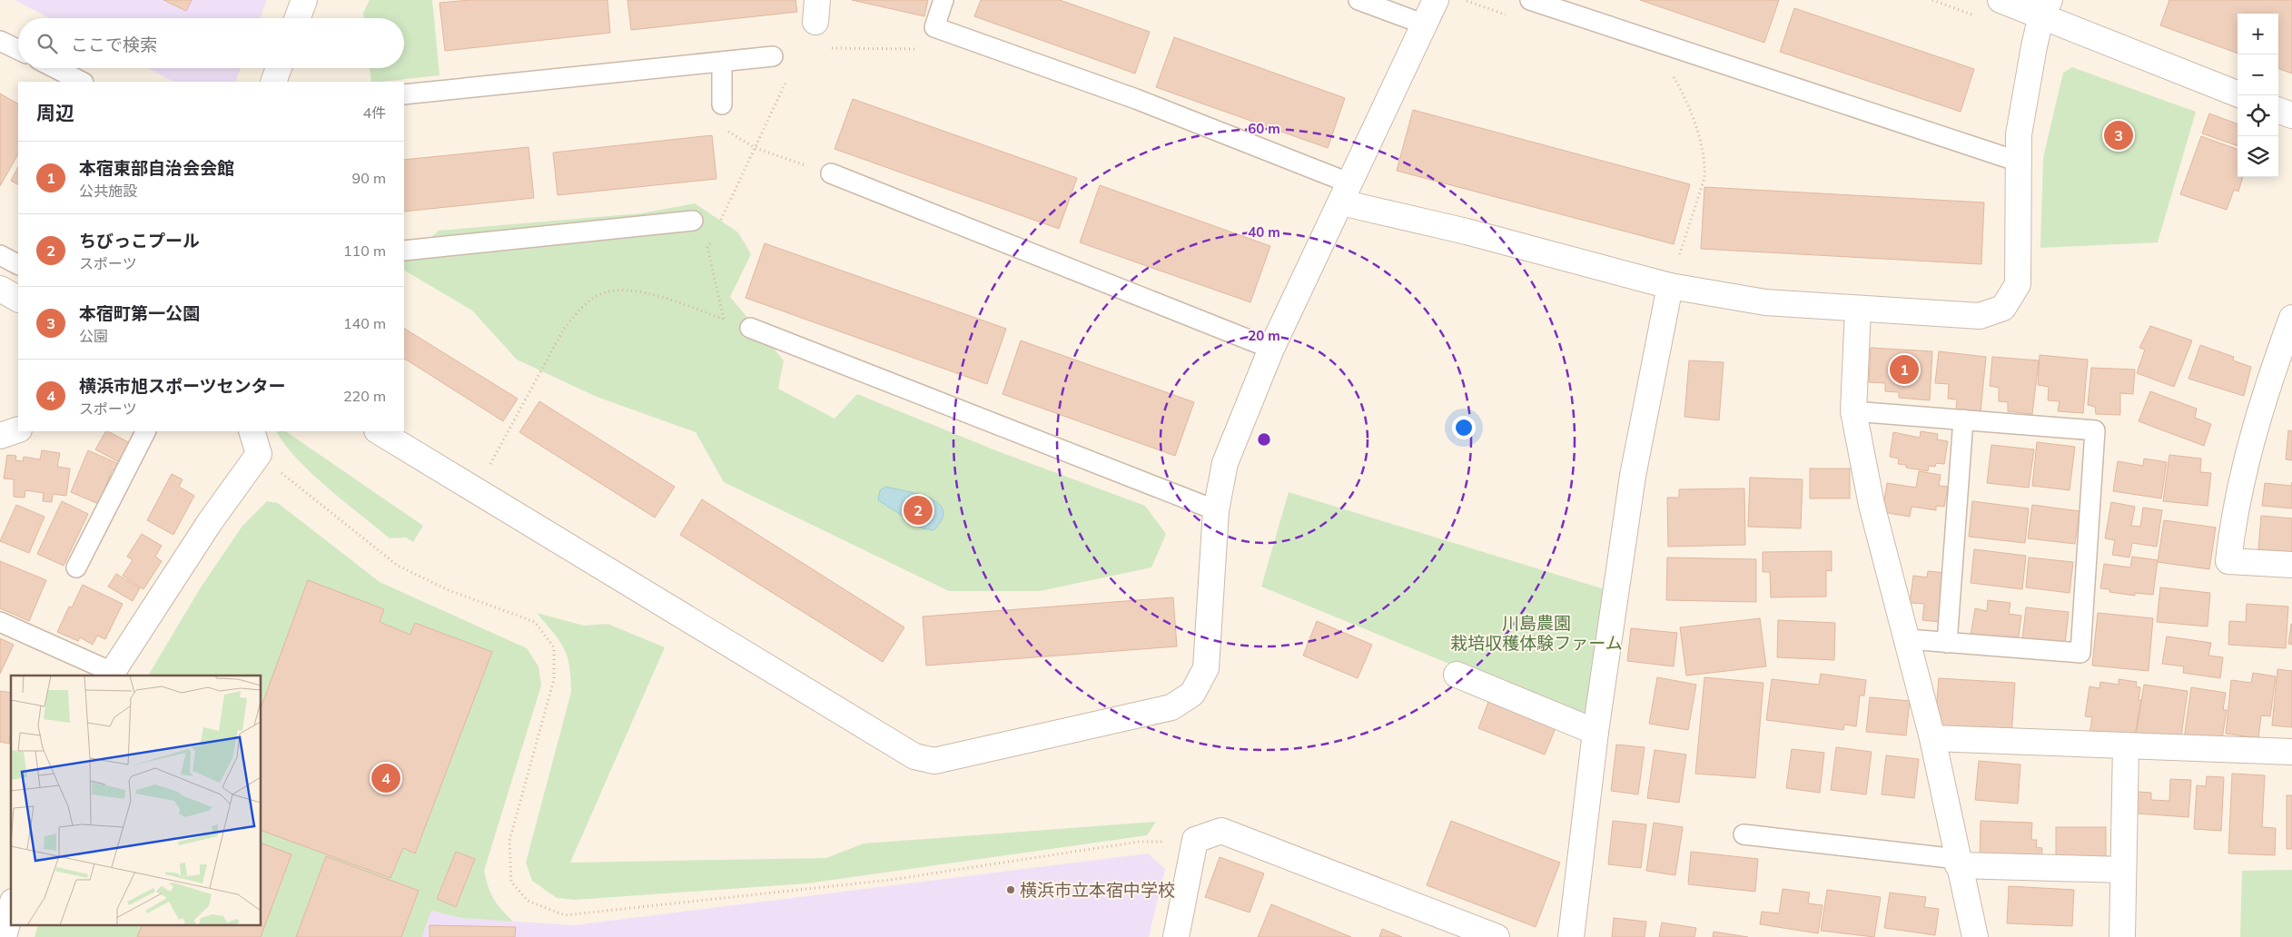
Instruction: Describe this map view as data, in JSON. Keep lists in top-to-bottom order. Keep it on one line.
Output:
{"parks":["川島農園 栽培収穫体験ファーム"],"places":["横浜市立本宿中学校"],"page":{"map_buttons":["+","−"],"search":"ここで検索","heading":["周辺","4件"],"pins":["3","1","2","4"],"list":[{"mark":"1","name":"本宿東部自治会会館","note":"公共施設","value":"90 m"},{"mark":"2","name":"ちびっこプール","note":"スポーツ","value":"110 m"},{"mark":"3","name":"本宿町第一公園","note":"公園","value":"140 m"},{"mark":"4","name":"横浜市旭スポーツセンター","note":"スポーツ","value":"220 m"}]},"rings":["60 m","40 m","20 m"]}
